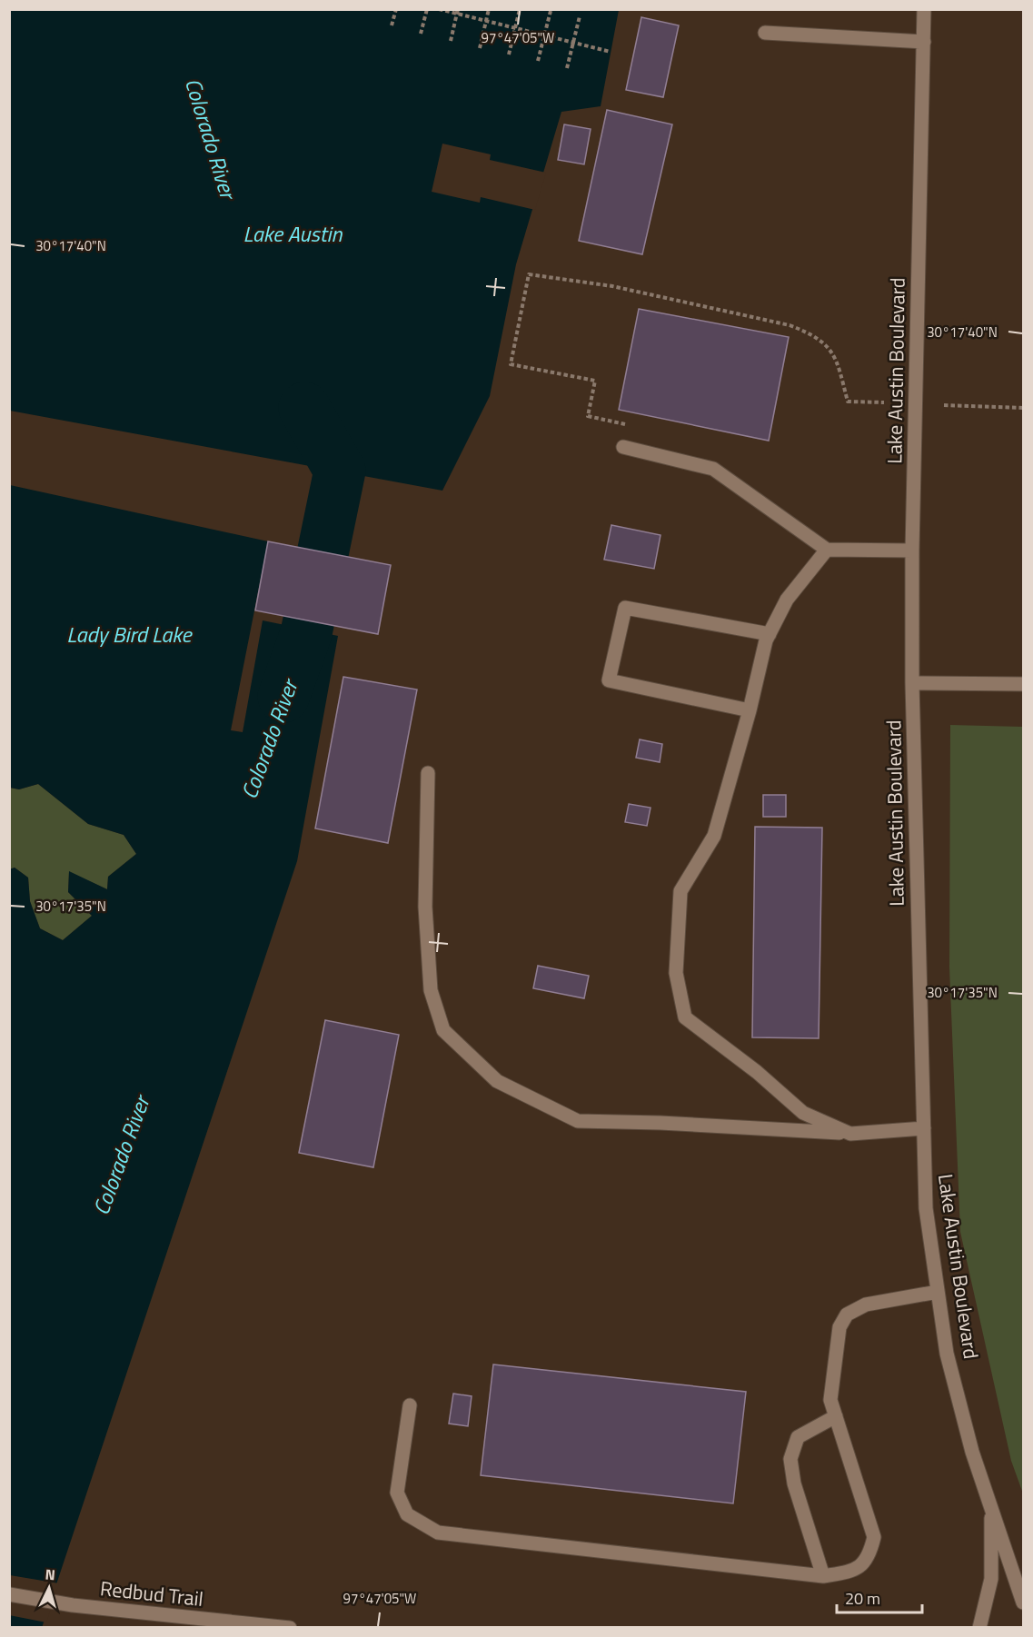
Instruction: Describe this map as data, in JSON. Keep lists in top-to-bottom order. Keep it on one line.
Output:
{"streets":{"street":["Lake Austin Boulevard","Redbud Trail"]},"water":["Colorado River","Lake Austin","Lady Bird Lake"],"scale_bar":"20 m","north":"top","coordinates":["97°47'05\"W","30°17'40\"N","30°17'35\"N"]}
